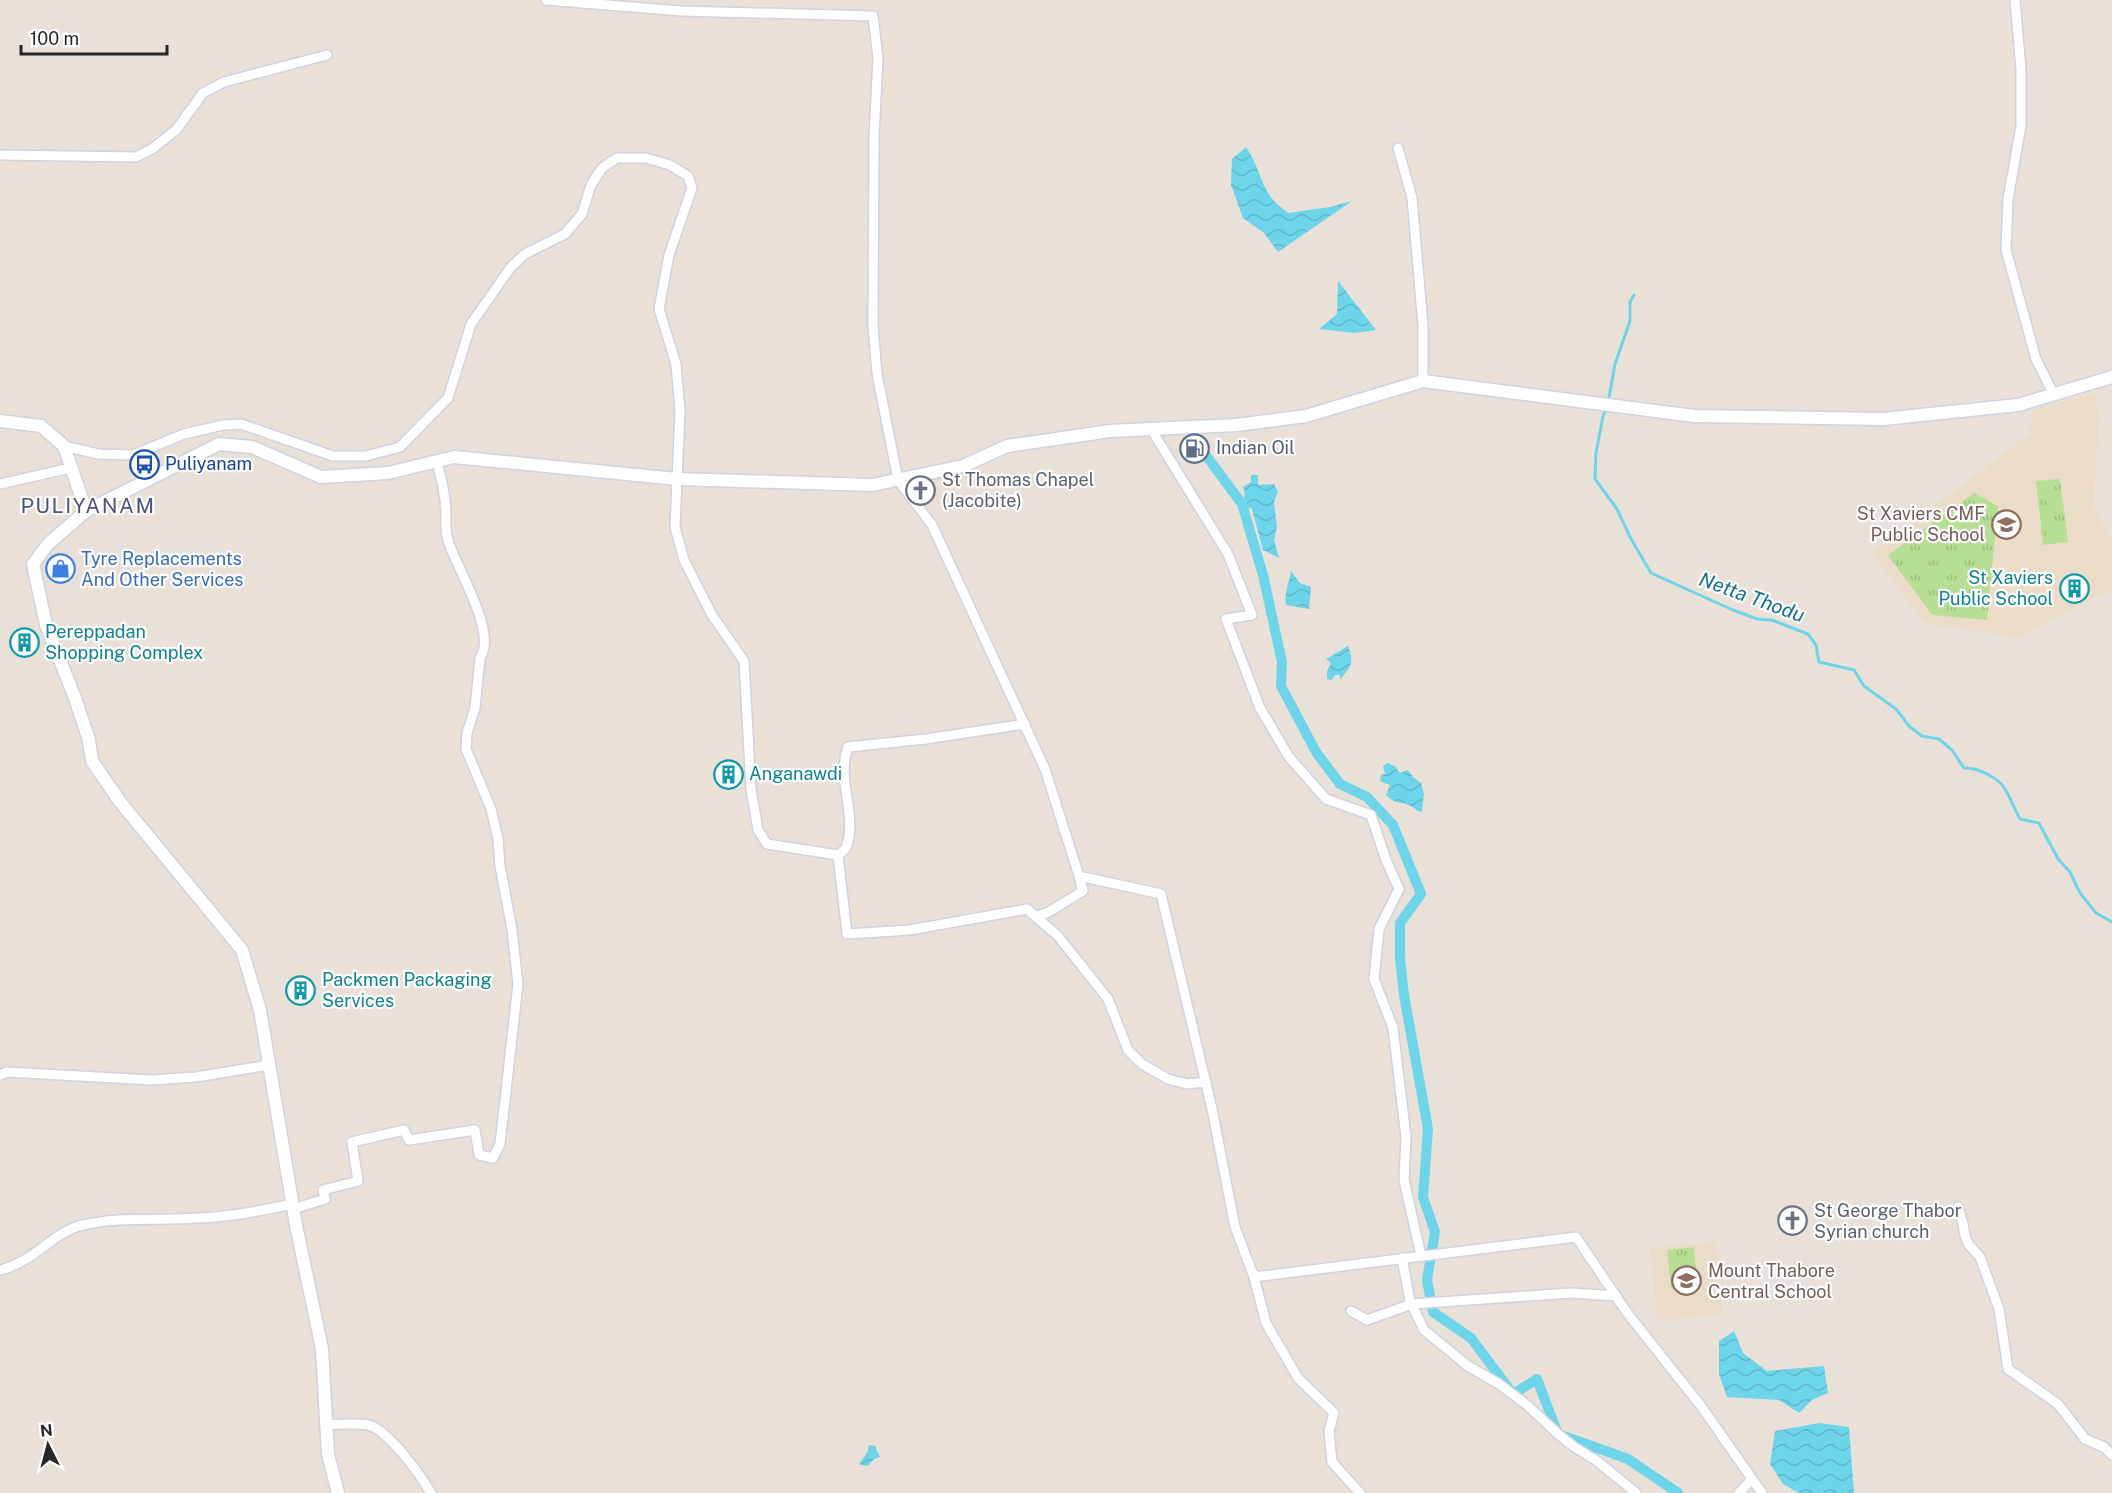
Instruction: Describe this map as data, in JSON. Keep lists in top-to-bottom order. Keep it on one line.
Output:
{"districts":["PULIYANAM"],"water":["Netta Thodu"],"places":{"fuel station":["Indian Oil"],"bus stop":["Puliyanam"],"church":["St Thomas Chapel (Jacobite)","St George Thabor Syrian church"],"school or university":["St Xaviers CMF Public School","Mount Thabore Central School"],"shop":["Tyre Replacements And Other Services"],"building":["St Xaviers Public School","Pereppadan Shopping Complex","Anganawdi","Packmen Packaging Services"]},"scale_bar":"100 m","north":"top"}
